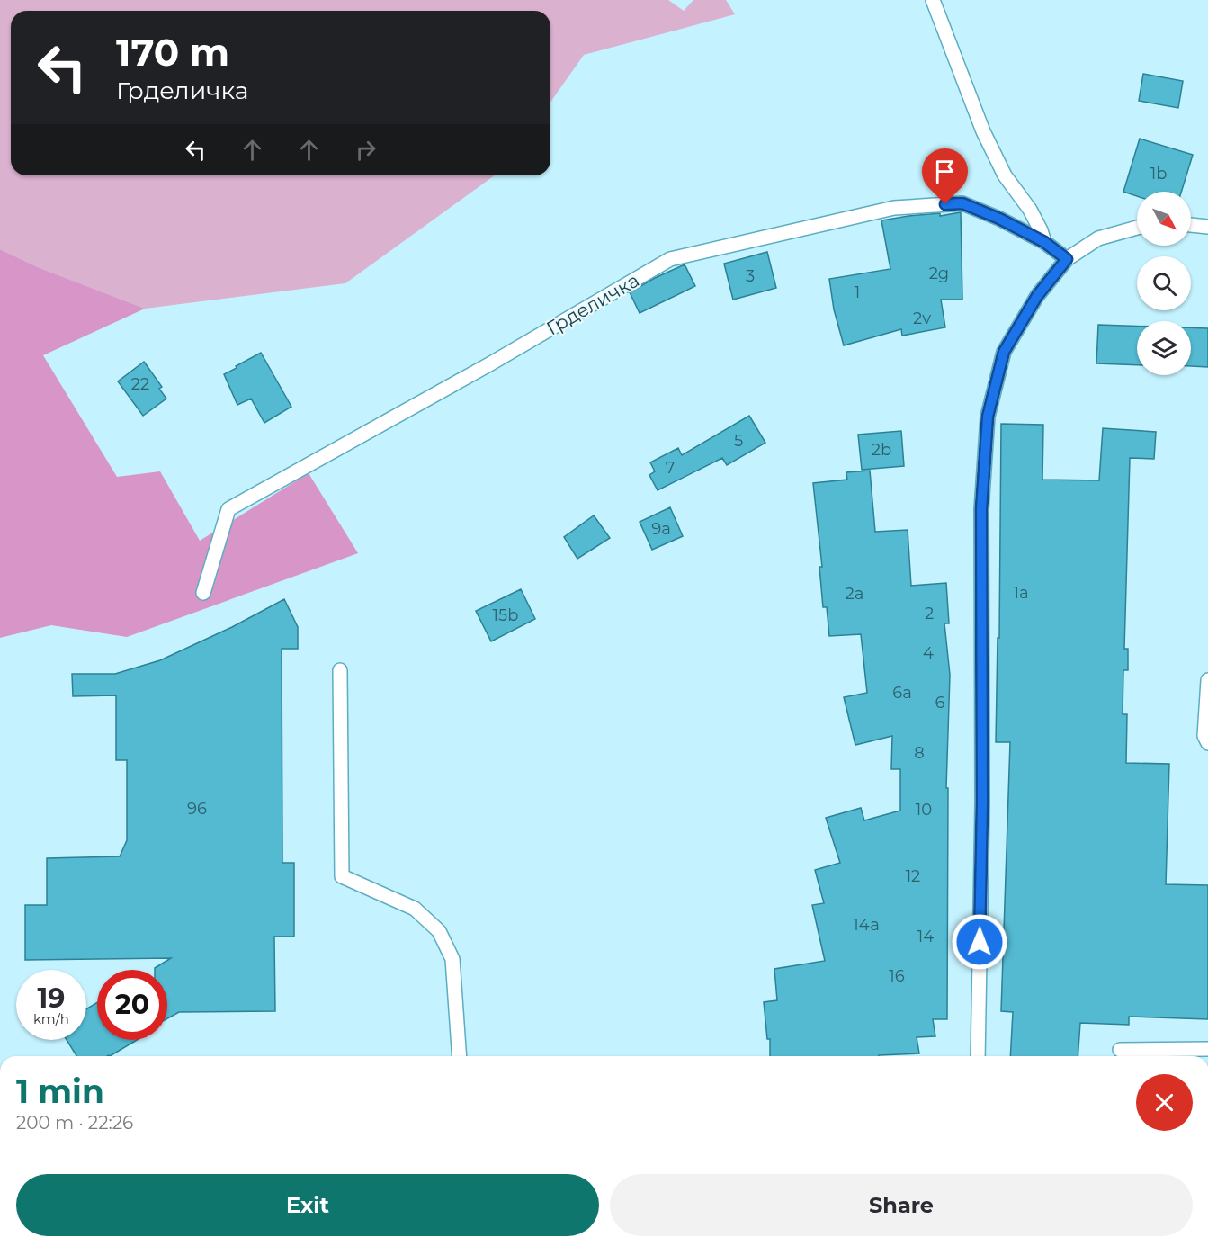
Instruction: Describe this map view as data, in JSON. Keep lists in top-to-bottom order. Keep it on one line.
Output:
{"streets":{"lane":["Грделичка"]},"house_numbers":["1b","2g","3","1","2v","22","5","2b","7","9a","1a","2a","2","15b","4","6a","6","8","96","10","12","14a","14","16"],"north":"bottom right","page":{"turn":["170 m","Грделичка"],"speed":"19 km/h","limit":"20","heading":["1 min","200 m · 22:26"],"buttons":["Exit","Share"]}}
